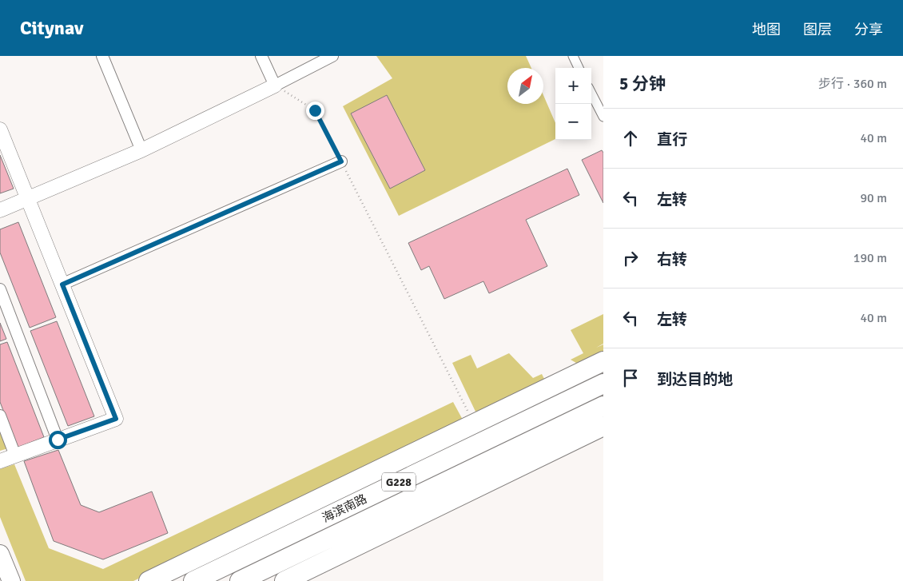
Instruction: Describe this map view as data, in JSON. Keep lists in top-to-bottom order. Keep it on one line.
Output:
{"streets":{"highway":["G228","海滨南路"]},"north":"top right","page":{"header":"Citynav","nav":["地图","图层","分享"],"heading":["5 分钟","步行 · 360 m"],"map_buttons":["+","−"],"list":[["直行","40 m"],["左转","90 m"],["右转","190 m"],["左转","40 m"],"到达目的地"]}}
